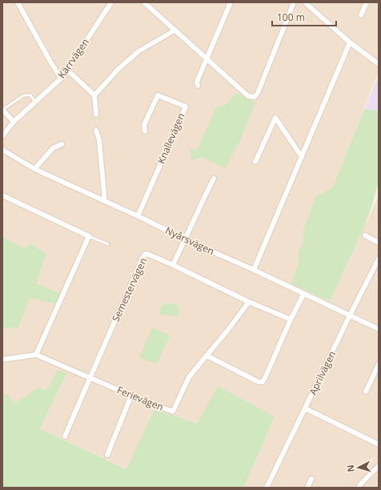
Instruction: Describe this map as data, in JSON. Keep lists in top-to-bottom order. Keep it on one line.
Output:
{"streets":{"street":["Kärrvägen","Knallevägen","Nyårsvägen","Semestervägen","Aprilvägen","Ferievägen"]},"crossings":[["Knallevägen","Nyårsvägen"],["Nyårsvägen","Aprilvägen"],["Semestervägen","Ferievägen"]],"scale_bar":"100 m","north":"left"}
